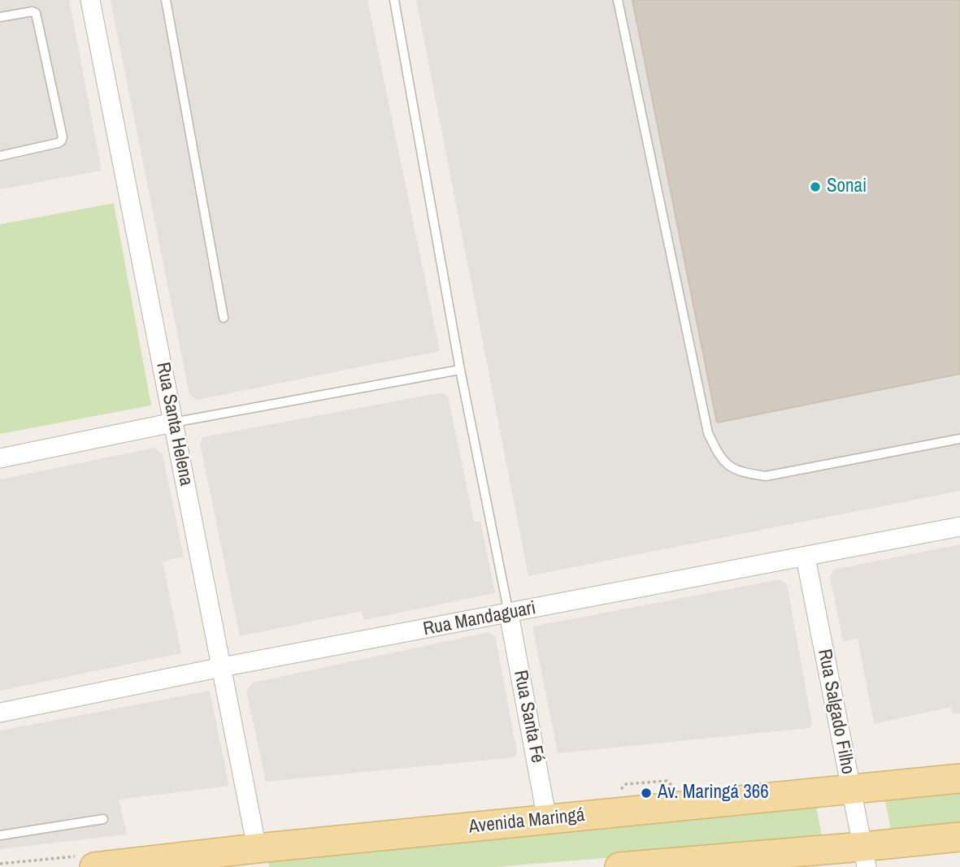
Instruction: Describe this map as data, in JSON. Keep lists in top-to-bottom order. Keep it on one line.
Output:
{"streets":{"main road":["Avenida Maringá"],"street":["Rua Santa Helena","Rua Mandaguari","Rua Salgado Filho","Rua Santa Fé"]},"crossings":[["Rua Santa Helena","Rua Mandaguari"],["Rua Santa Helena","Avenida Maringá"],["Rua Mandaguari","Rua Salgado Filho"],["Rua Mandaguari","Rua Santa Fé"],["Rua Salgado Filho","Avenida Maringá"],["Rua Santa Fé","Avenida Maringá"]],"places":["Sonai","Av. Maringá 366"]}
